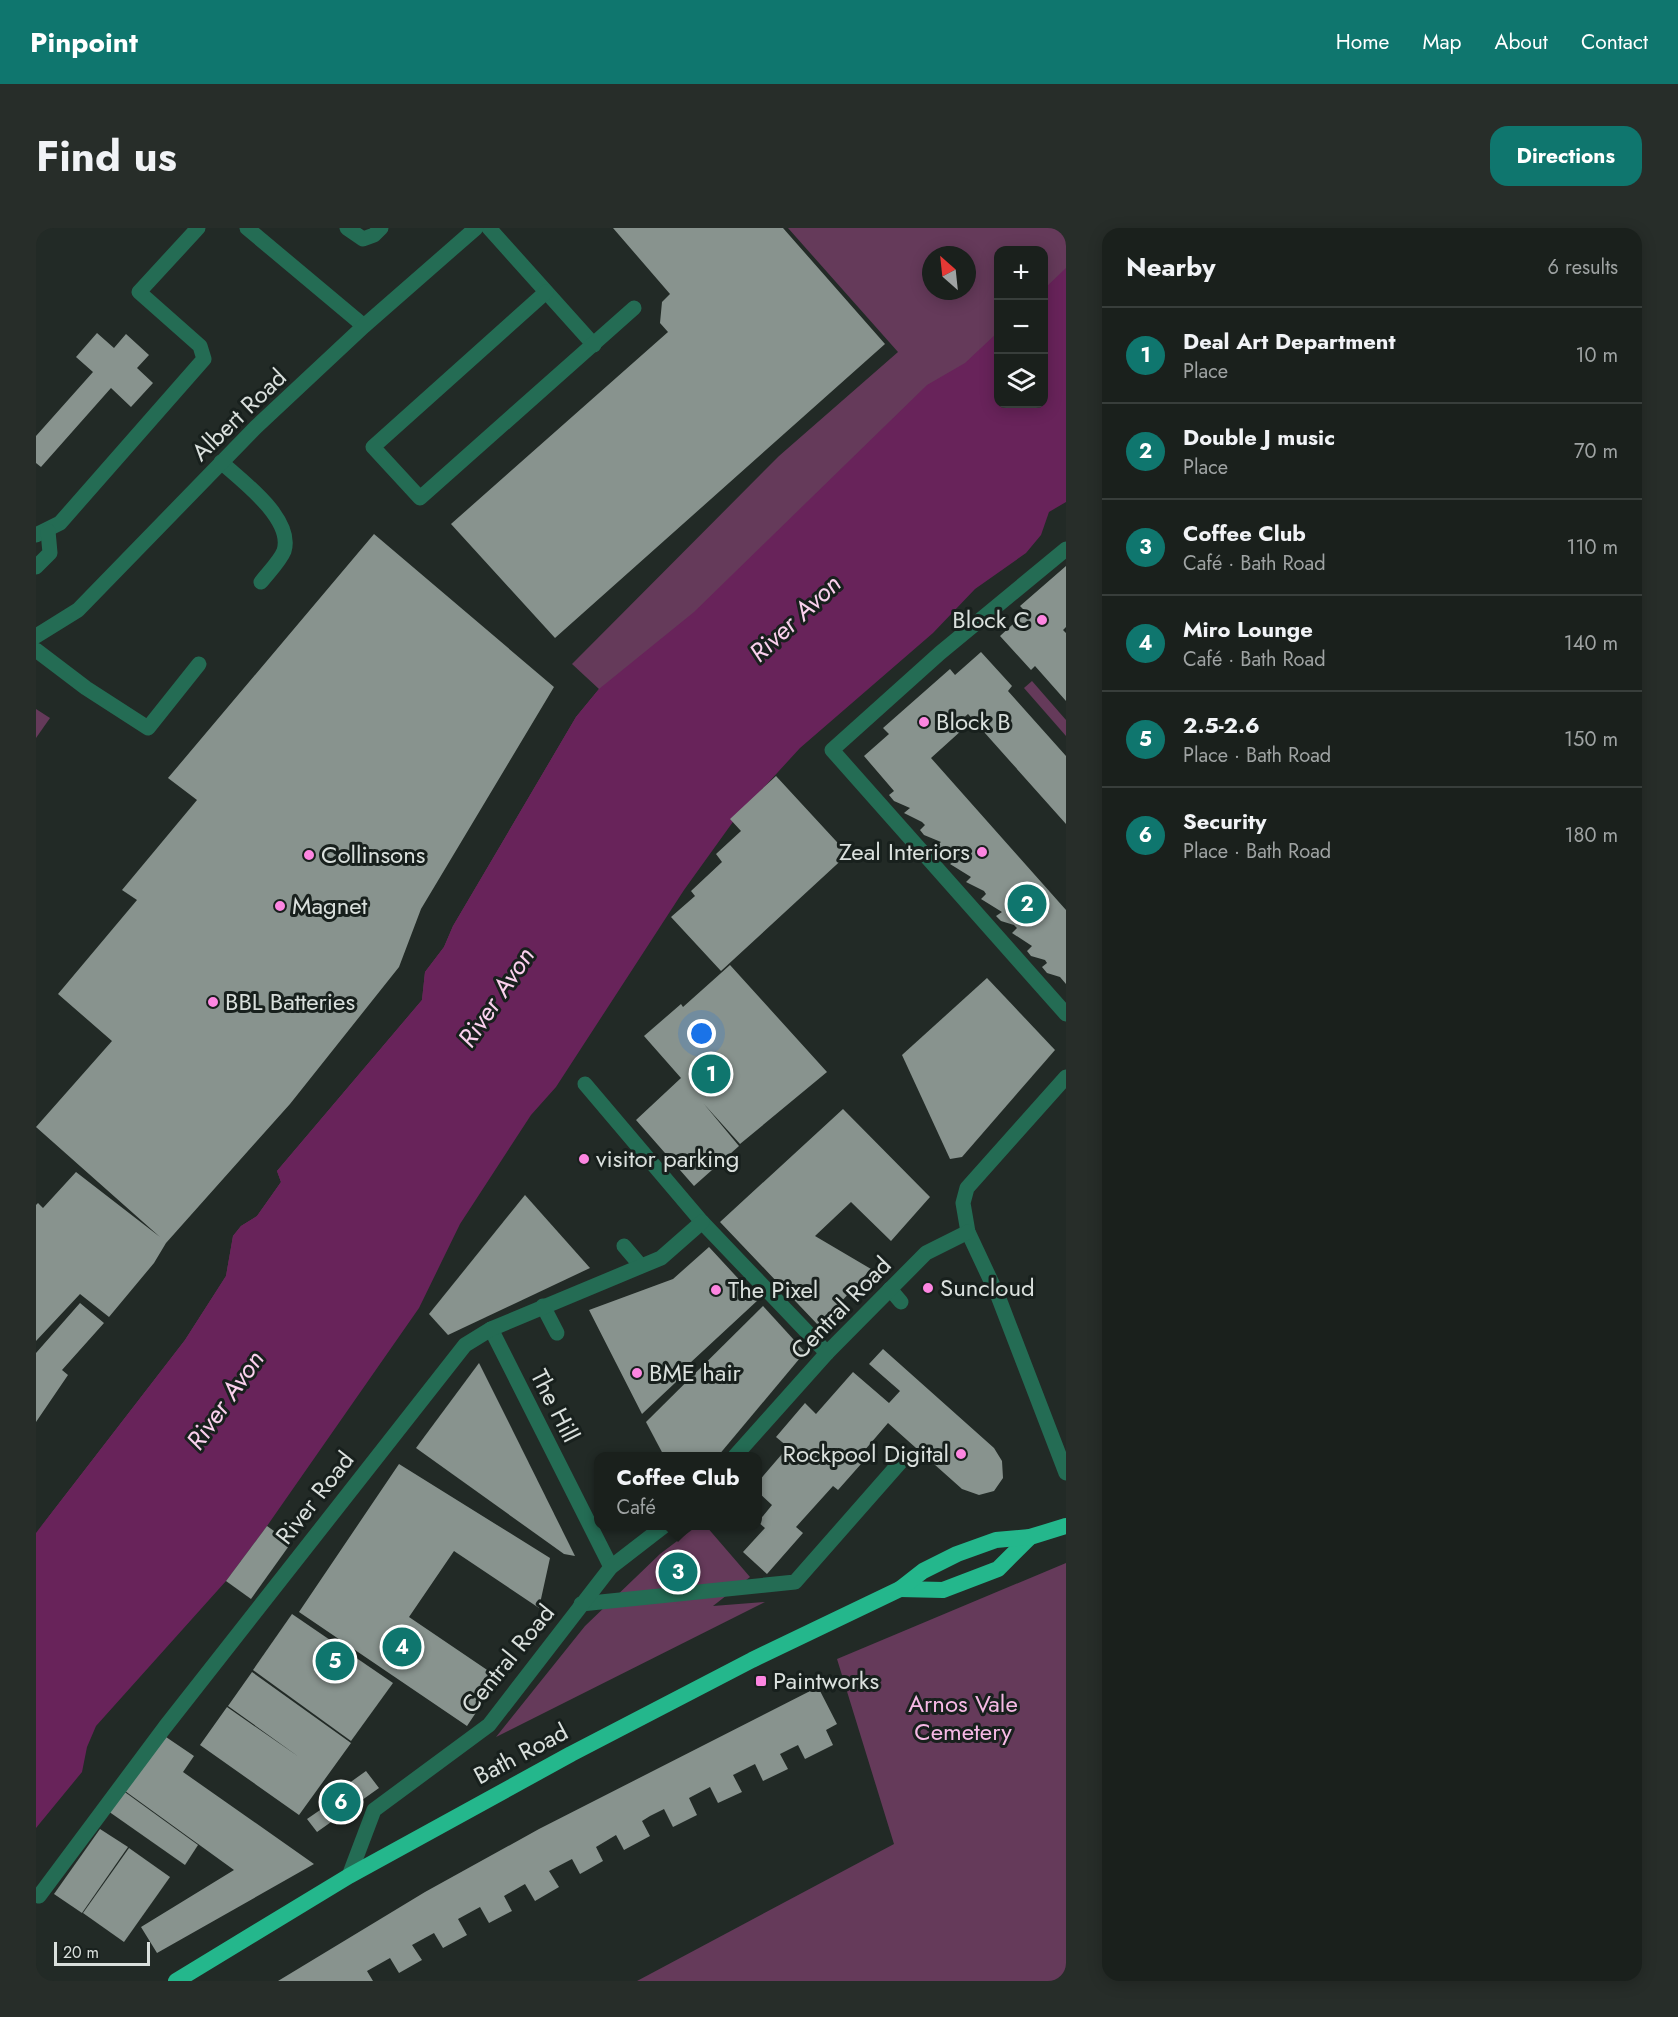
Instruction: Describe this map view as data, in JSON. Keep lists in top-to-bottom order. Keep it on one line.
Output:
{"streets":{"highway":["Bath Road"],"street":["Albert Road","Central Road","The Hill","River Road"]},"crossings":[["Central Road","The Hill"],["Central Road","Bath Road"],["The Hill","River Road"]],"water":["River Avon"],"parks":["Arnos Vale Cemetery"],"places":{"other":["Block C","Block B","Zeal Interiors","Collinsons","Magnet","BBL Batteries","visitor parking","Suncloud","The Pixel","BME hair","Rockpool Digital"],"transit":["Paintworks"]},"scale_bar":"20 m","north":"top left","page":{"header":"Pinpoint","nav":["Home","Map","About","Contact"],"title":"Find us","buttons":"Directions","heading":["Nearby","6 results"],"map_buttons":["+","−"],"list":[{"mark":"1","name":"Deal Art Department","note":"Place","value":"10 m"},{"mark":"2","name":"Double J music","note":"Place","value":"70 m"},{"mark":"3","name":"Coffee Club","note":"Café · Bath Road","value":"110 m"},{"mark":"4","name":"Miro Lounge","note":"Café · Bath Road","value":"140 m"},{"mark":"5","name":"2.5-2.6","note":"Place · Bath Road","value":"150 m"},{"mark":"6","name":"Security","note":"Place · Bath Road","value":"180 m"}],"pins":["2","1","3","4","5","6"],"popup":["Coffee Club","Café"],"scale":"20 m"}}
